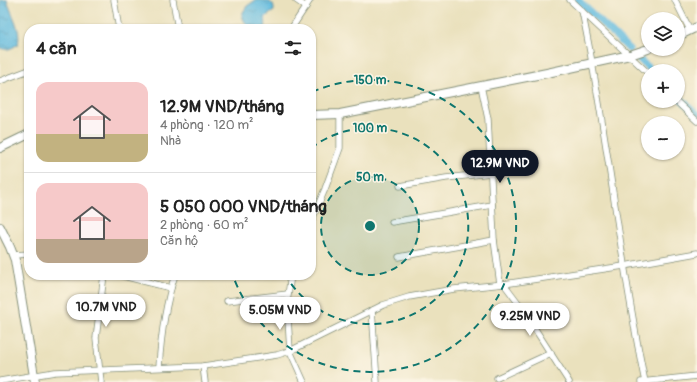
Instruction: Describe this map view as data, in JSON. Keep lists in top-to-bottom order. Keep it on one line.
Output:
{"page":{"map_buttons":["+","−"],"heading":"4 căn","list":[{"name":"12.9M VND/tháng","note":"4 phòng · 120 m² · Nhà"},{"name":"5 050 000 VND/tháng","note":"2 phòng · 60 m² · Căn hộ"}],"price":["12.9M VND","10.7M VND","5.05M VND","9.25M VND"]},"rings":["150 m","100 m","50 m"]}
